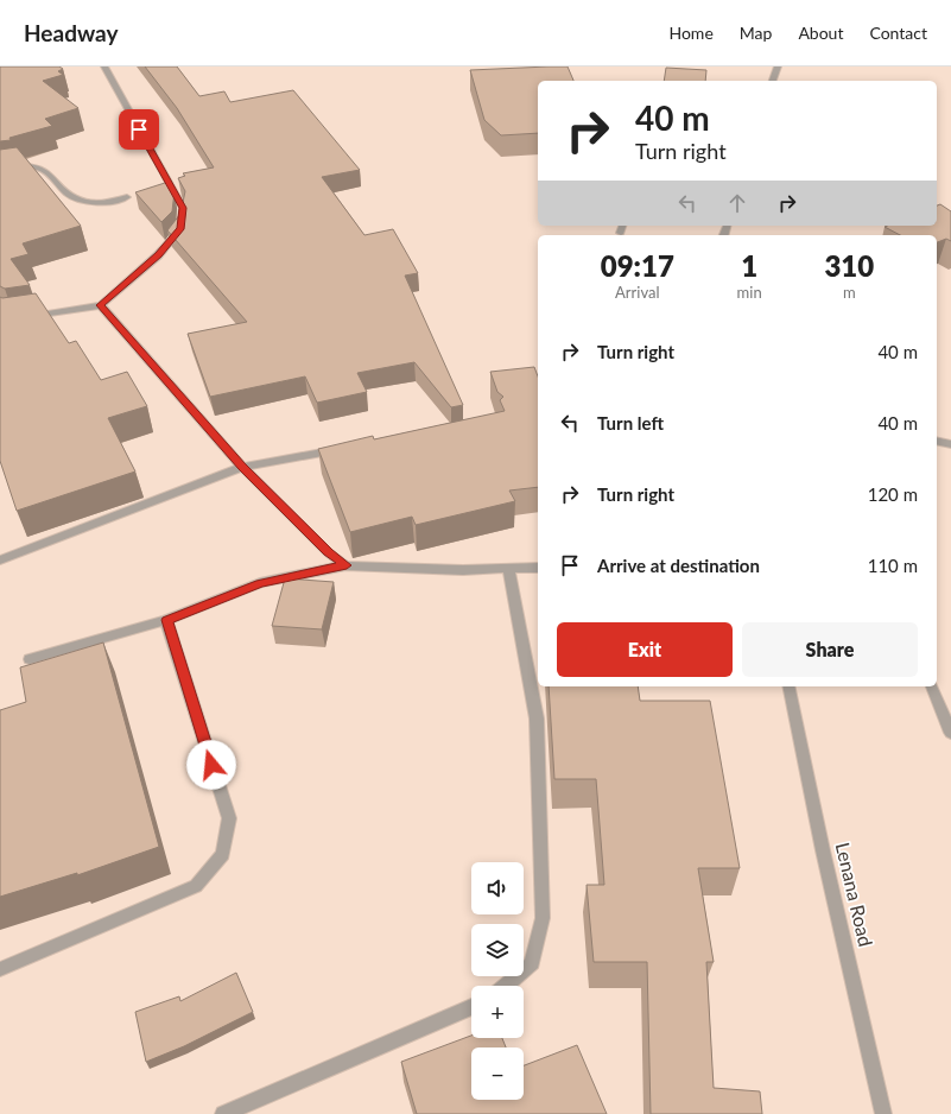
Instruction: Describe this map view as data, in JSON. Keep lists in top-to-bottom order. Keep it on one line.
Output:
{"streets":{"street":["Lenana Road"]},"page":{"header":"Headway","nav":["Home","Map","About","Contact"],"turn":["40 m","Turn right"],"eta":["09:17","Arrival","1","min","310","m"],"list":[{"name":"Turn right","value":"40 m"},{"name":"Turn left","value":"40 m"},{"name":"Turn right","value":"120 m"},{"name":"Arrive at destination","value":"110 m"}],"buttons":["Exit","Share"],"map_buttons":["+","−"]}}
